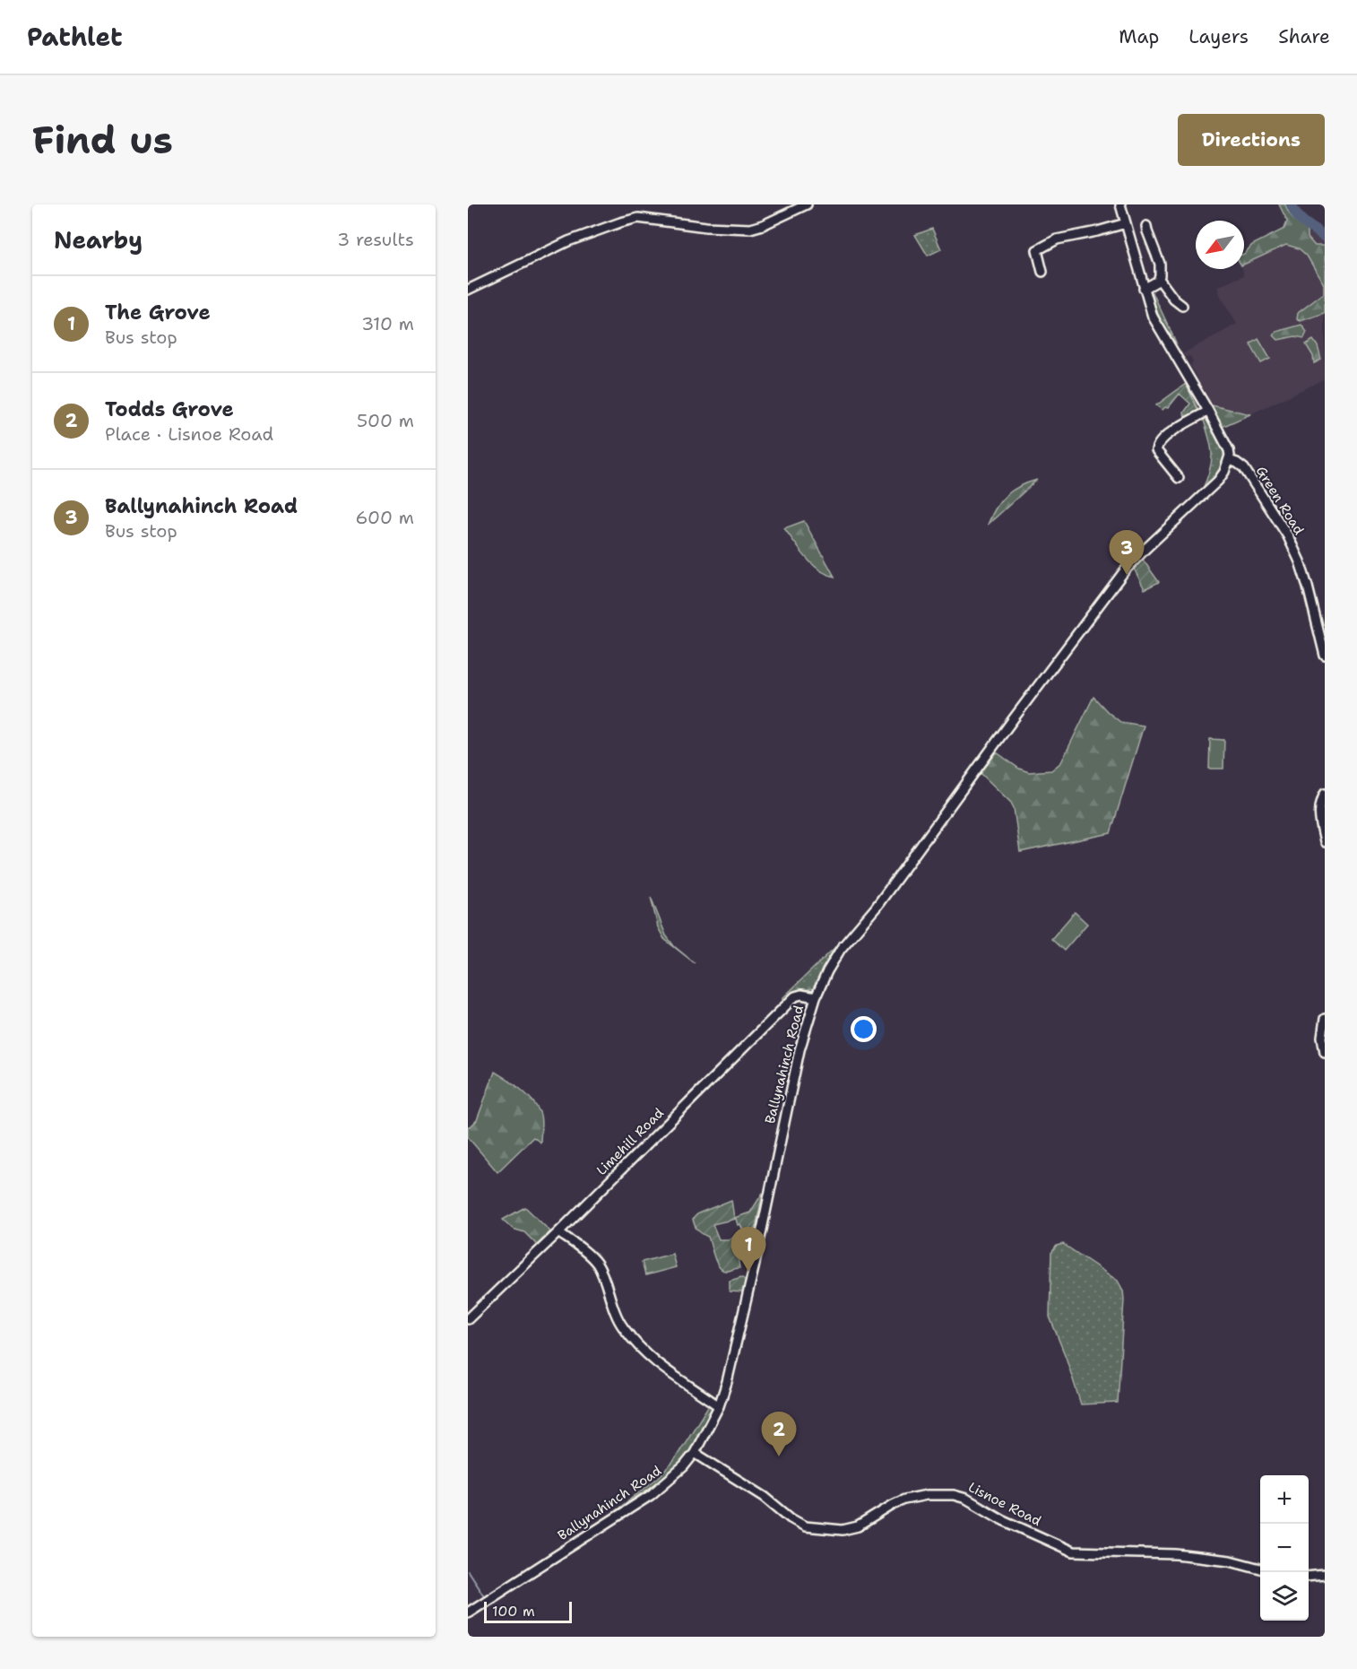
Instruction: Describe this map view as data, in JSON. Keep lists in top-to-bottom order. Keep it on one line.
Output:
{"streets":{"street":["Green Road","Ballynahinch Road","Limehill Road","Lisnoe Road"]},"crossings":[["Green Road","Ballynahinch Road"],["Ballynahinch Road","Limehill Road"],["Ballynahinch Road","Lisnoe Road"]],"scale_bar":"100 m","north":"bottom left","page":{"header":"Pathlet","nav":["Map","Layers","Share"],"buttons":"Directions","title":"Find us","heading":["Nearby","3 results"],"list":[{"mark":"1","name":"The Grove","note":"Bus stop","value":"310 m"},{"mark":"2","name":"Todds Grove","note":"Place · Lisnoe Road","value":"500 m"},{"mark":"3","name":"Ballynahinch Road","note":"Bus stop","value":"600 m"}],"pins":["3","1","2"],"map_buttons":["+","−"],"scale":"100 m"}}
